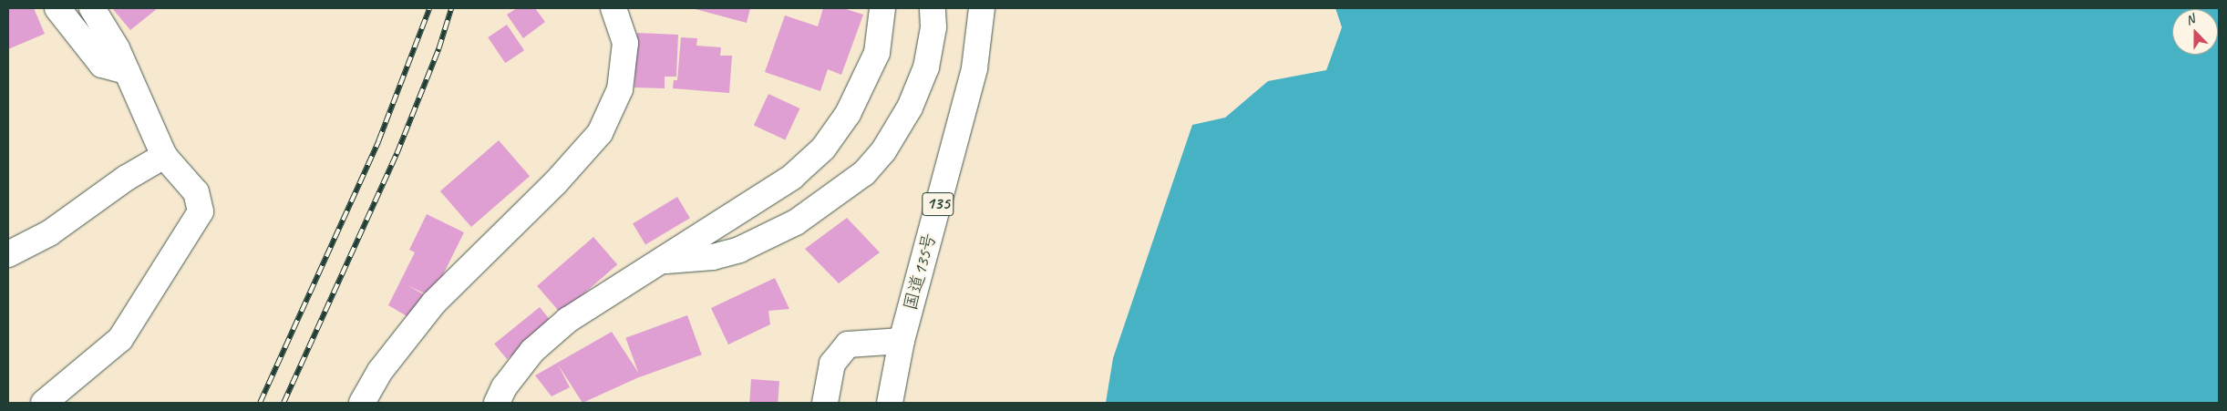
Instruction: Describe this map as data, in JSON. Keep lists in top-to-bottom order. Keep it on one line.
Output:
{"streets":{"main road":["135","国道135号"]},"north":"top"}
